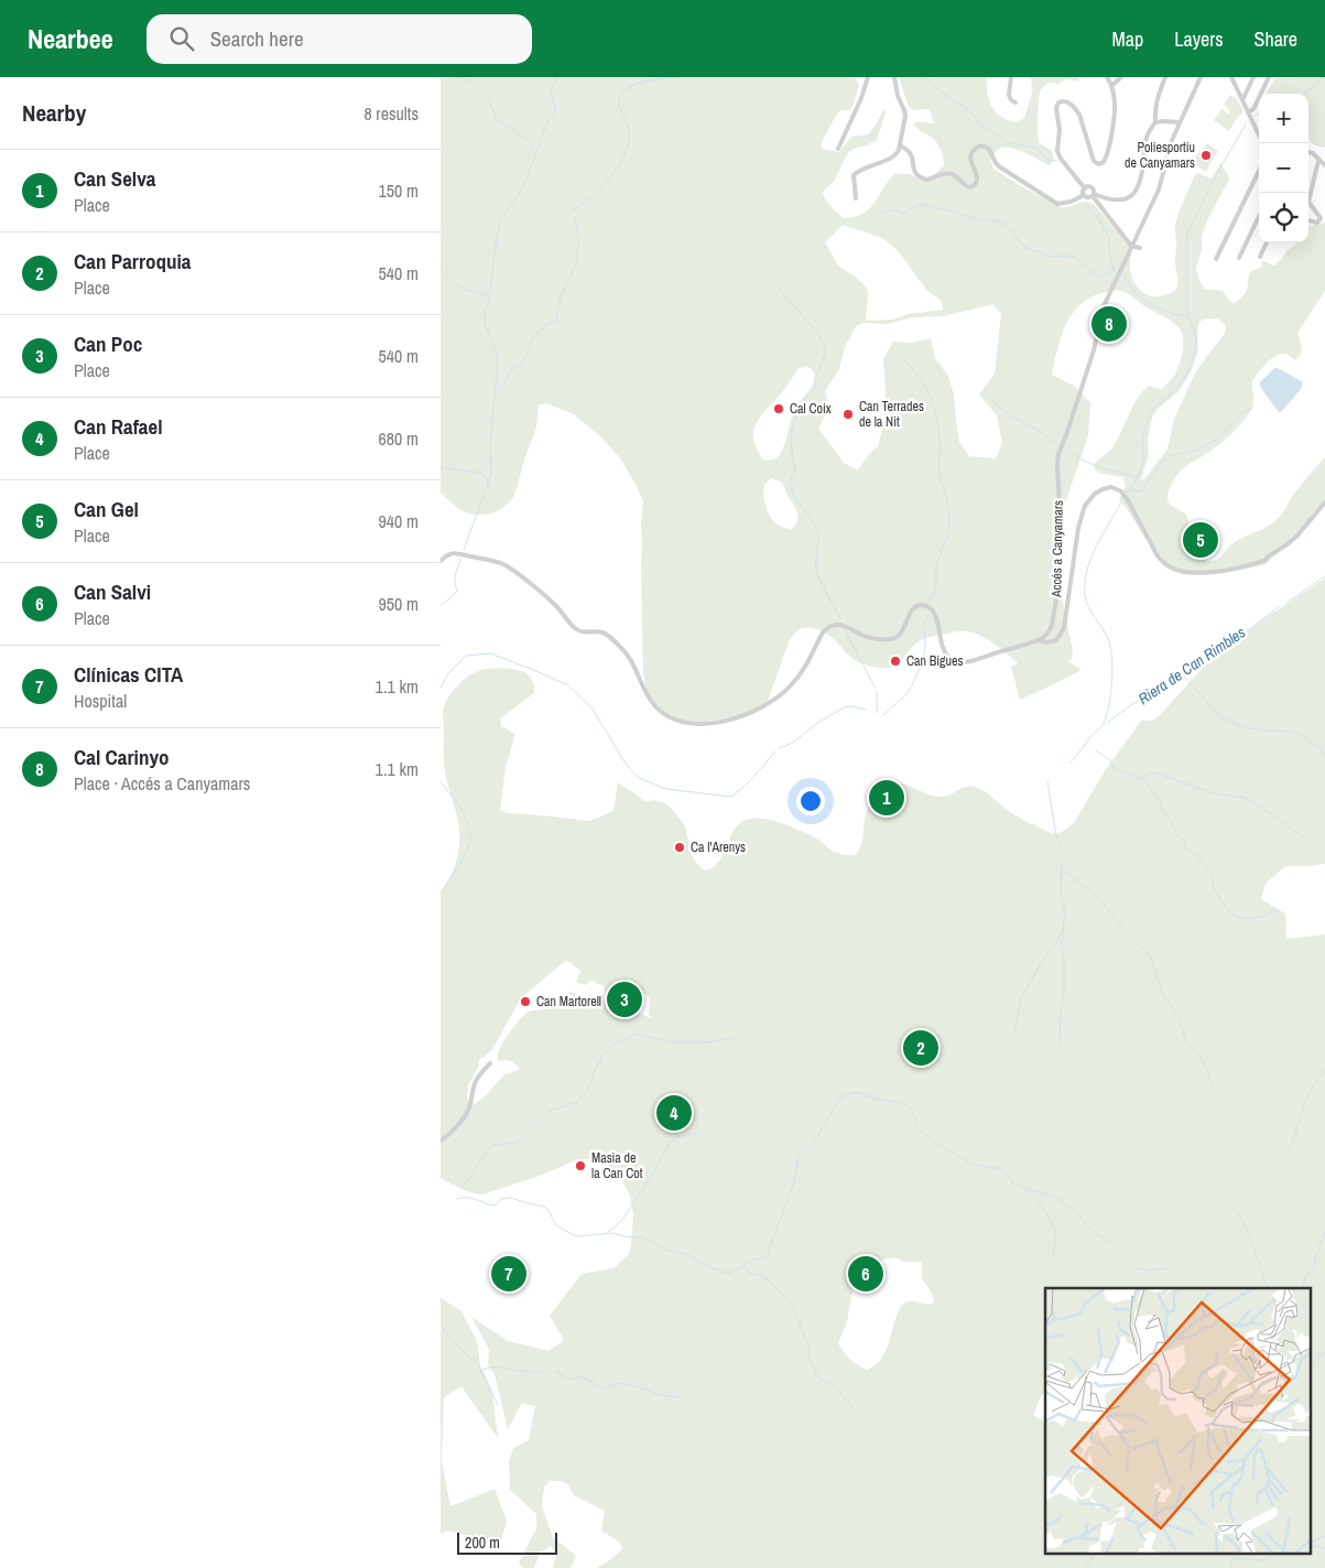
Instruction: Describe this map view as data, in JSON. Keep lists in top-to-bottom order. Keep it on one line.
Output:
{"streets":{"street":["Accés a Canyamars"]},"water":["Riera de Can Rimbles"],"places":["Poliesportiu de Canyamars","Cal Coix","Can Terrades de la Nit","Can Bigues","Ca l'Arenys","Can Martorell","Masia de la Can Cot"],"scale_bar":"200 m","page":{"header":"Nearbee","search":"Search here","nav":["Map","Layers","Share"],"heading":["Nearby","8 results"],"map_buttons":["+","−"],"list":[{"mark":"1","name":"Can Selva","note":"Place","value":"150 m"},{"mark":"2","name":"Can Parroquia","note":"Place","value":"540 m"},{"mark":"3","name":"Can Poc","note":"Place","value":"540 m"},{"mark":"4","name":"Can Rafael","note":"Place","value":"680 m"},{"mark":"5","name":"Can Gel","note":"Place","value":"940 m"},{"mark":"6","name":"Can Salvi","note":"Place","value":"950 m"},{"mark":"7","name":"Clínicas CITA","note":"Hospital","value":"1.1 km"},{"mark":"8","name":"Cal Carinyo","note":"Place · Accés a Canyamars","value":"1.1 km"}],"pins":["8","5","1","3","2","4","6","7"],"scale":"200 m"}}
